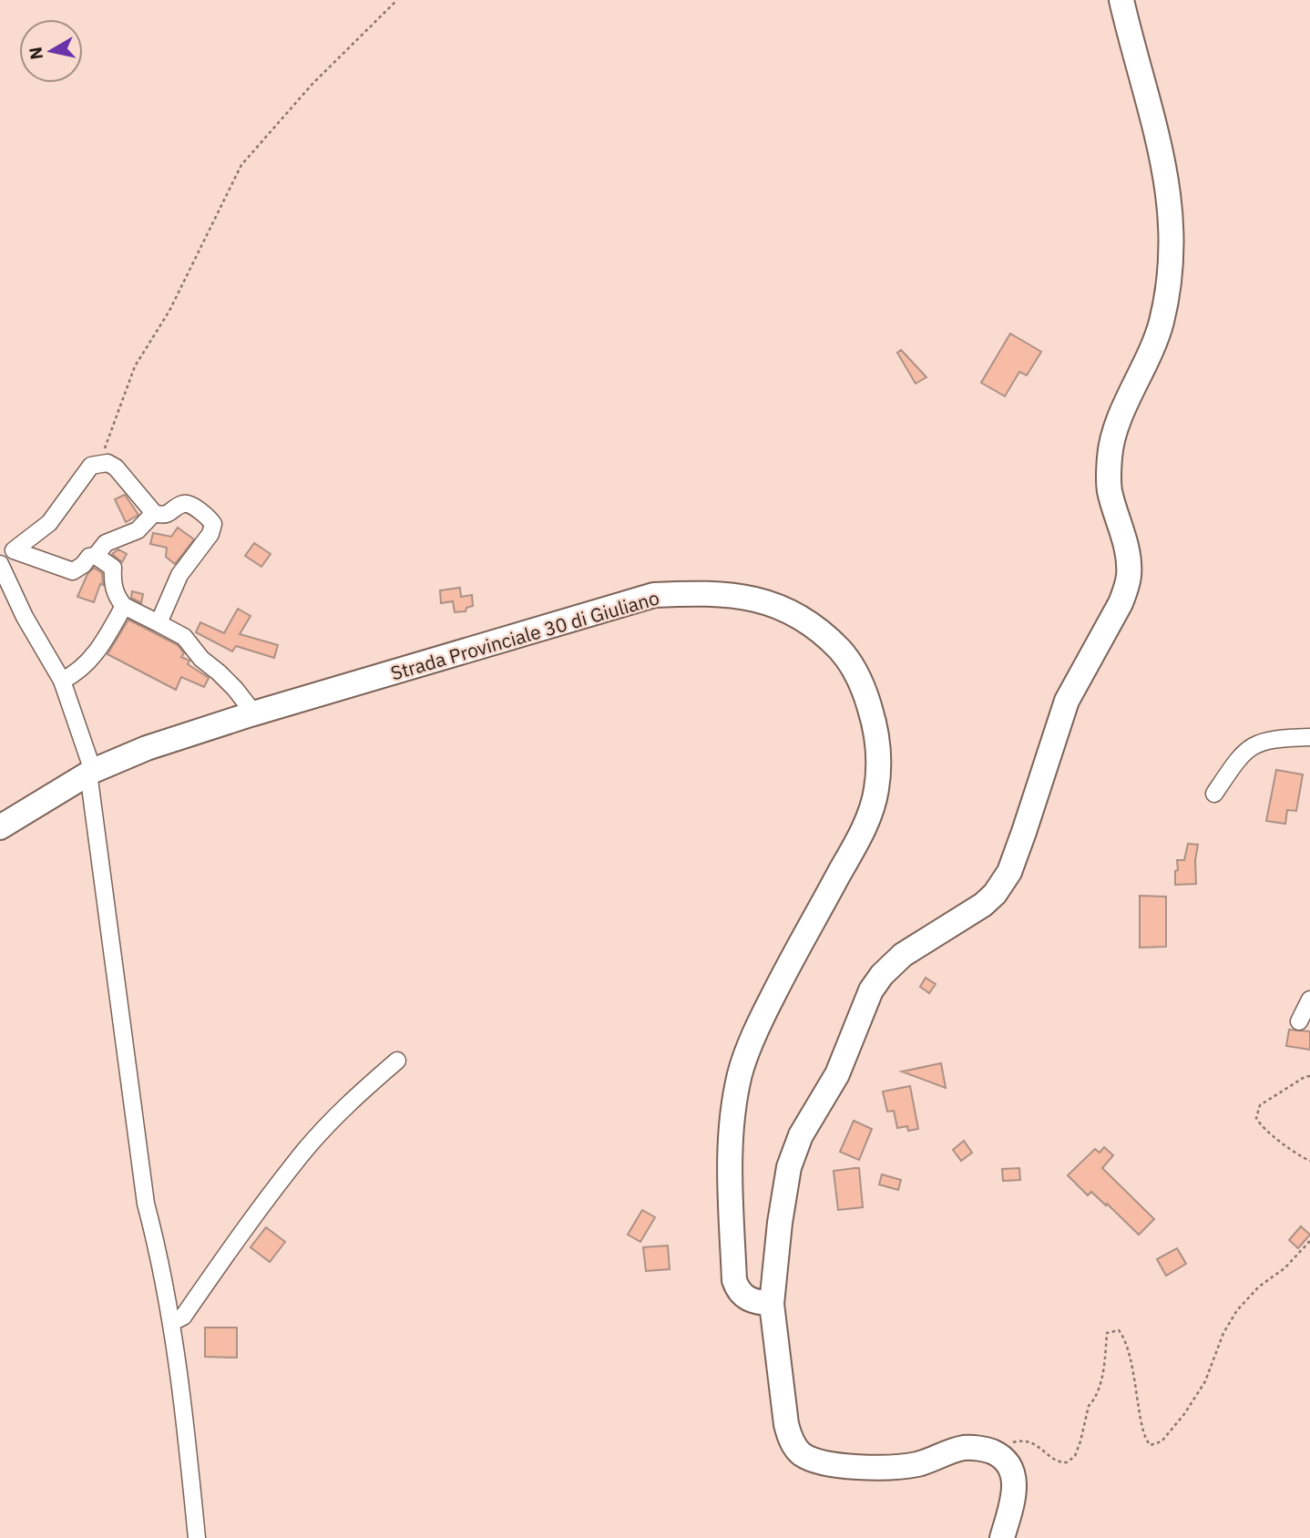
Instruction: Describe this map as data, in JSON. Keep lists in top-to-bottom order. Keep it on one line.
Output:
{"streets":{"main road":["Strada Provinciale 30 di Giuliano"]},"north":"left"}
